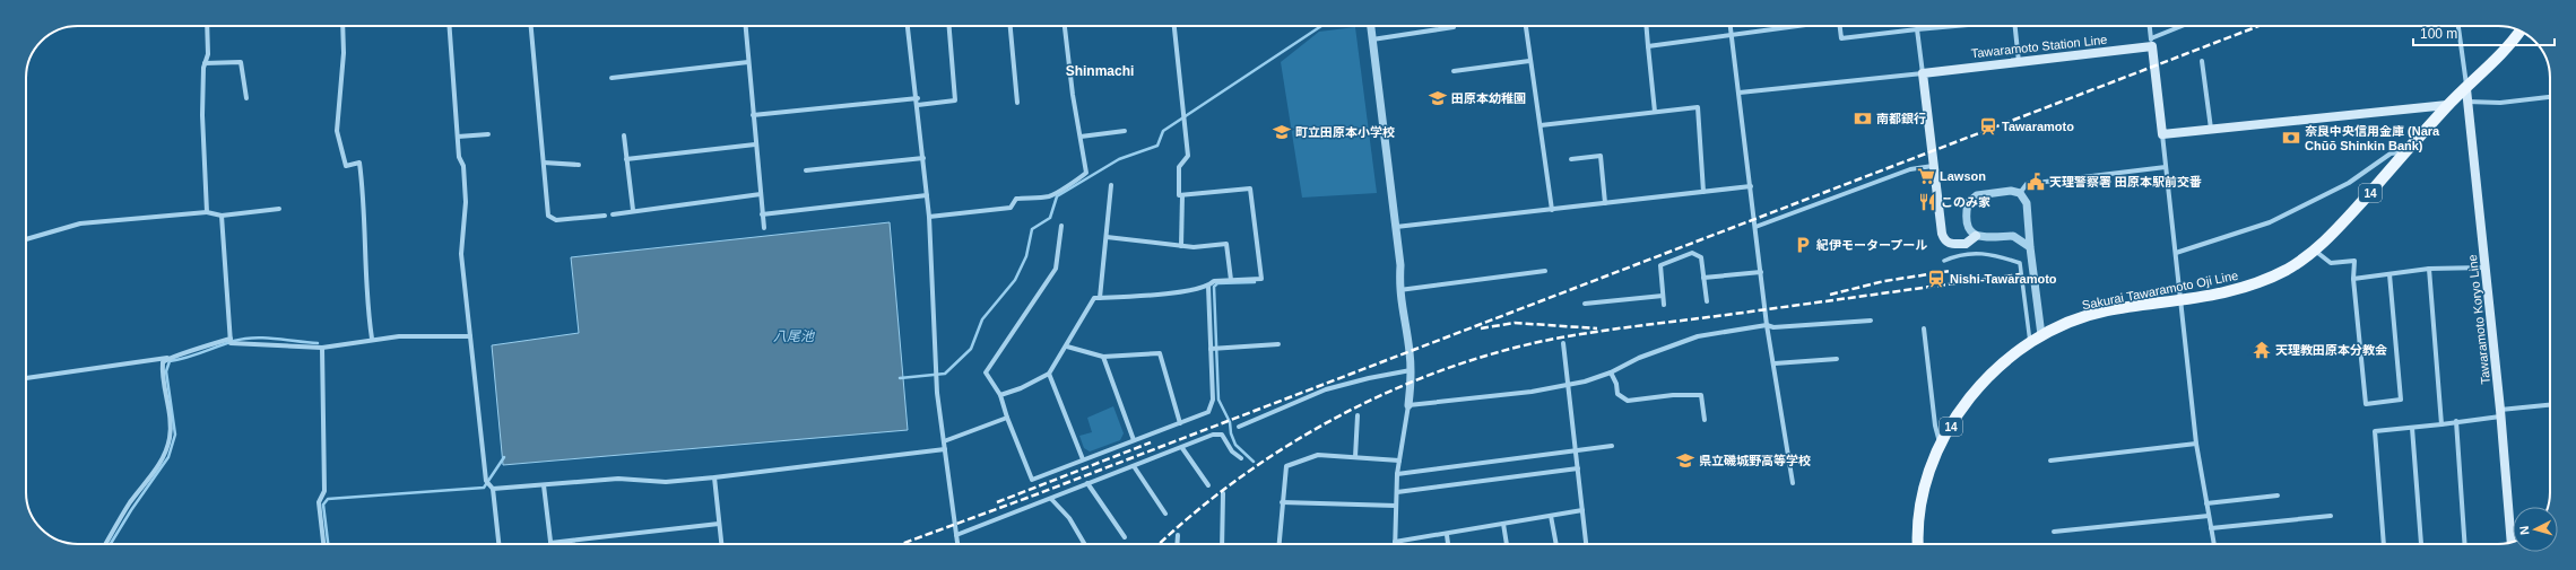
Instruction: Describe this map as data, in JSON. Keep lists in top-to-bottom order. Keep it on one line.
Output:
{"streets":{"main road":["Tawaramoto Station Line","14","Sakurai Tawaramoto Oji Line","Tawaramoto Koryo Line"]},"crossings":[["Sakurai Tawaramoto Oji Line","Tawaramoto Koryo Line"]],"districts":["Shinmachi"],"water":["八尾池"],"places":{"school or university":["田原本幼稚園","町立田原本小学校","県立磯城野高等学校"],"bank":["南都銀行","奈良中央信用金庫 (Nara Chūō Shinkin Bank)"],"station":["Tawaramoto","Nishi-Tawaramoto"],"supermarket":["Lawson"],"public building":["天理警察署 田原本駅前交番"],"restaurant":["このみ家"],"parking":["紀伊モータープール"],"temple":["天理教田原本分教会"]},"scale_bar":"100 m","north":"left"}
